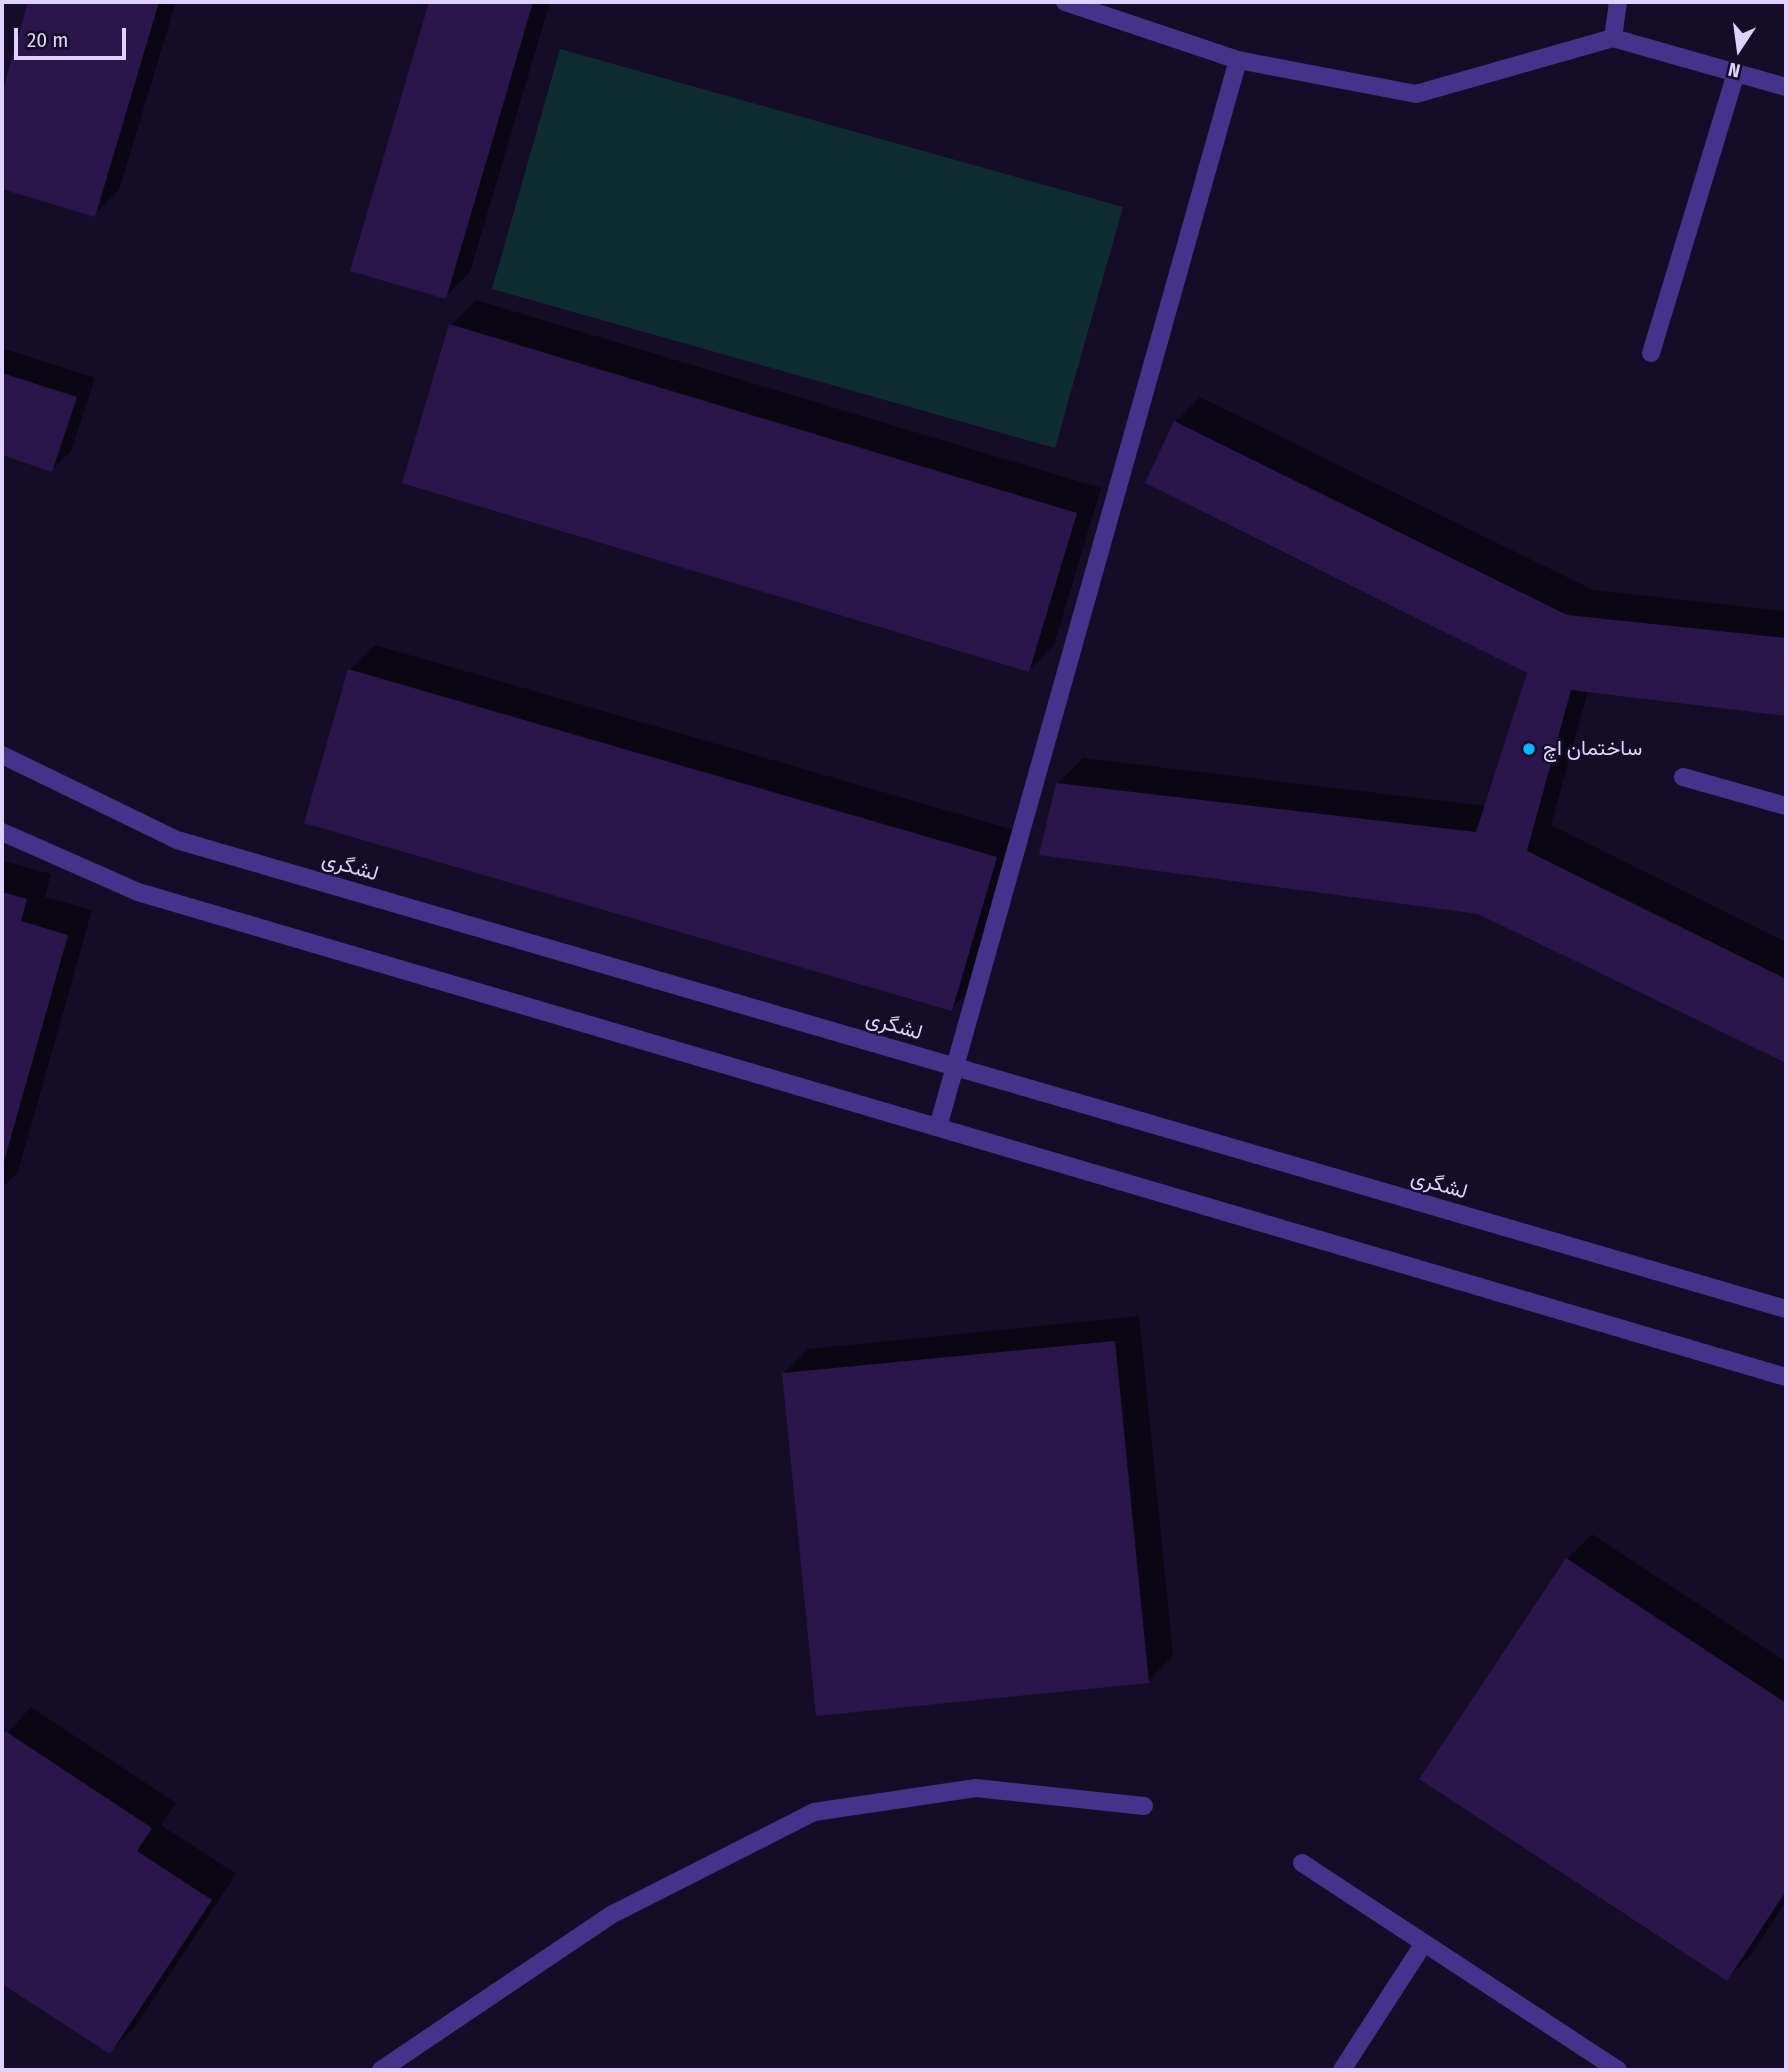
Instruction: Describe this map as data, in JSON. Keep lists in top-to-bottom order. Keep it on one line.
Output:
{"streets":{"lane":["لشگری"]},"places":["ساختمان اچ"],"scale_bar":"20 m","north":"bottom"}
